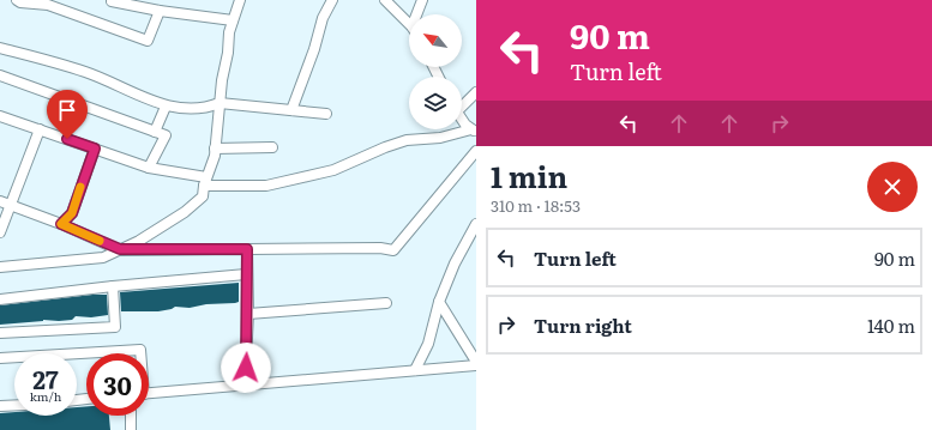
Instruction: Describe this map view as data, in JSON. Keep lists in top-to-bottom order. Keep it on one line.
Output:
{"north":"top left","page":{"turn":["90 m","Turn left"],"heading":["1 min","310 m · 18:53"],"list":[{"name":"Turn left","value":"90 m"},{"name":"Turn right","value":"140 m"}],"speed":"27 km/h","limit":"30"}}
